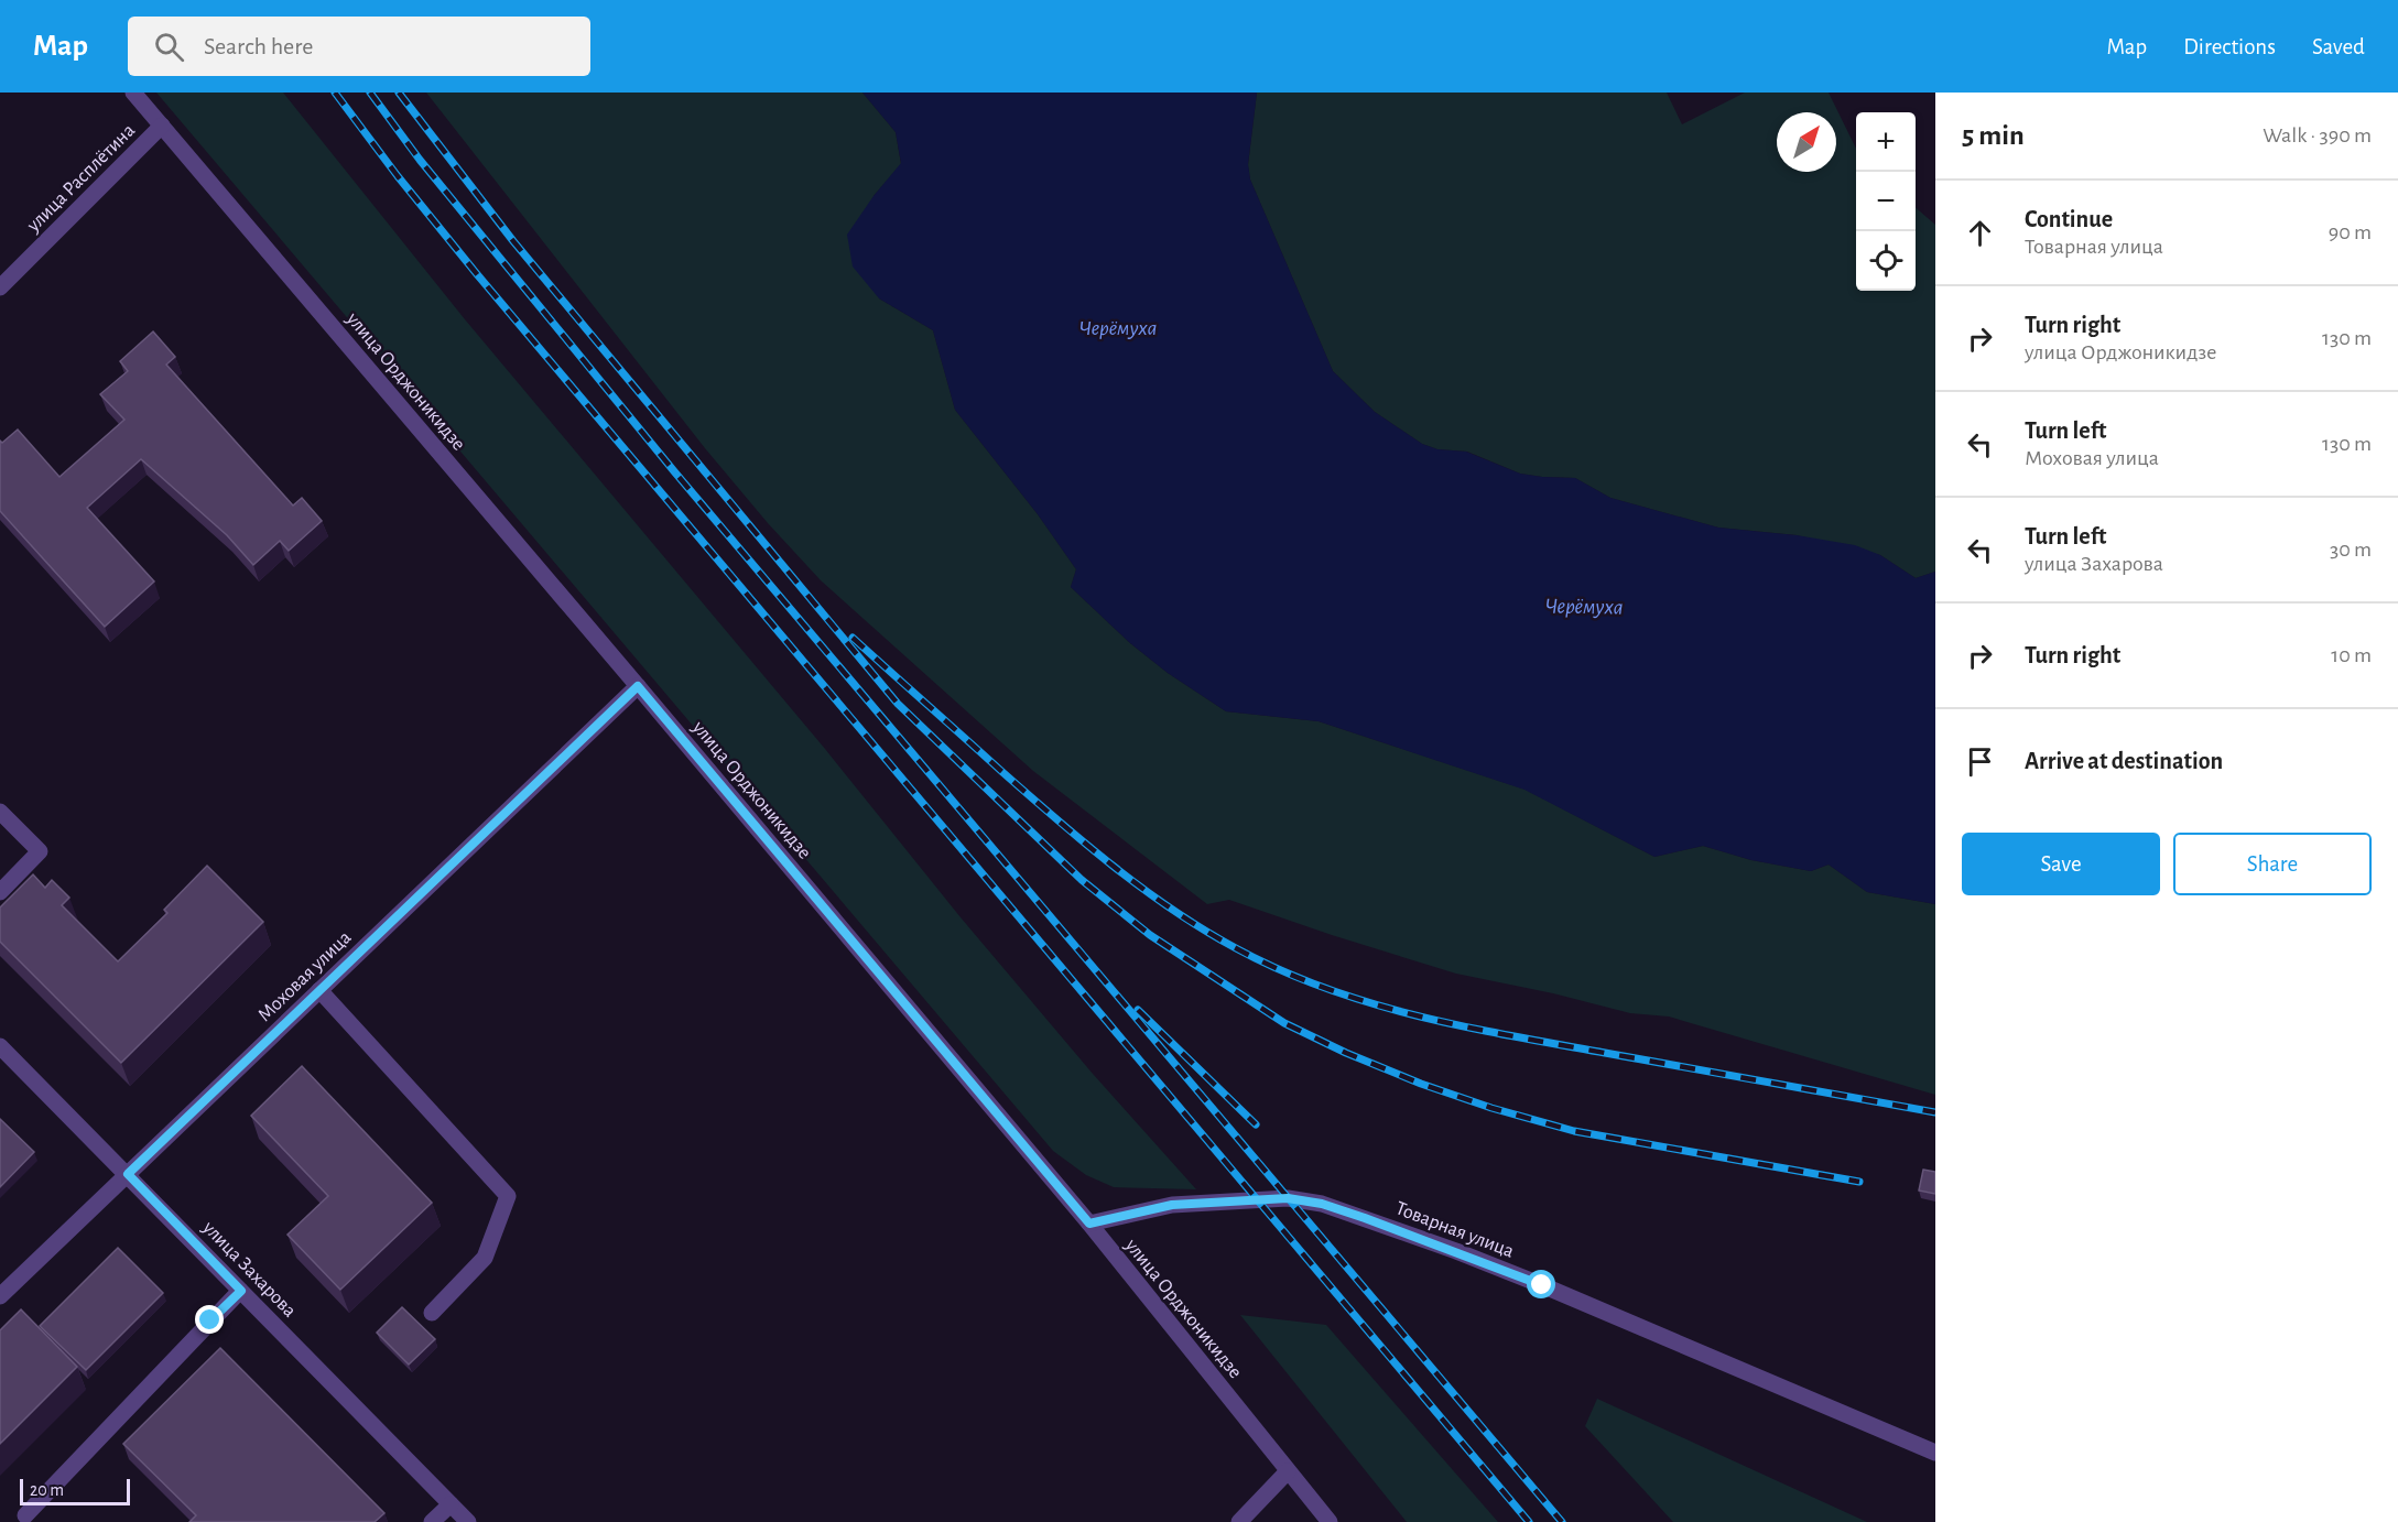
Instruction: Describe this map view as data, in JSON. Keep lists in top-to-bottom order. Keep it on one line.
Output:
{"streets":{"street":["улица Расплётина","улица Орджоникидзе","Моховая улица","Товарная улица","улица Захарова"]},"crossings":[["улица Расплётина","улица Орджоникидзе"],["улица Орджоникидзе","Моховая улица"],["улица Орджоникидзе","Товарная улица"],["Моховая улица","улица Захарова"]],"water":["Черёмуха"],"scale_bar":"20 m","north":"top right","page":{"header":"Map","search":"Search here","nav":["Map","Directions","Saved"],"heading":["5 min","Walk · 390 m"],"map_buttons":["+","−"],"list":[["Continue","Товарная улица","90 m"],["Turn right","улица Орджоникидзе","130 m"],["Turn left","Моховая улица","130 m"],["Turn left","улица Захарова","30 m"],["Turn right","10 m"],"Arrive at destination"],"buttons":["Save","Share"],"scale":"20 m"}}
